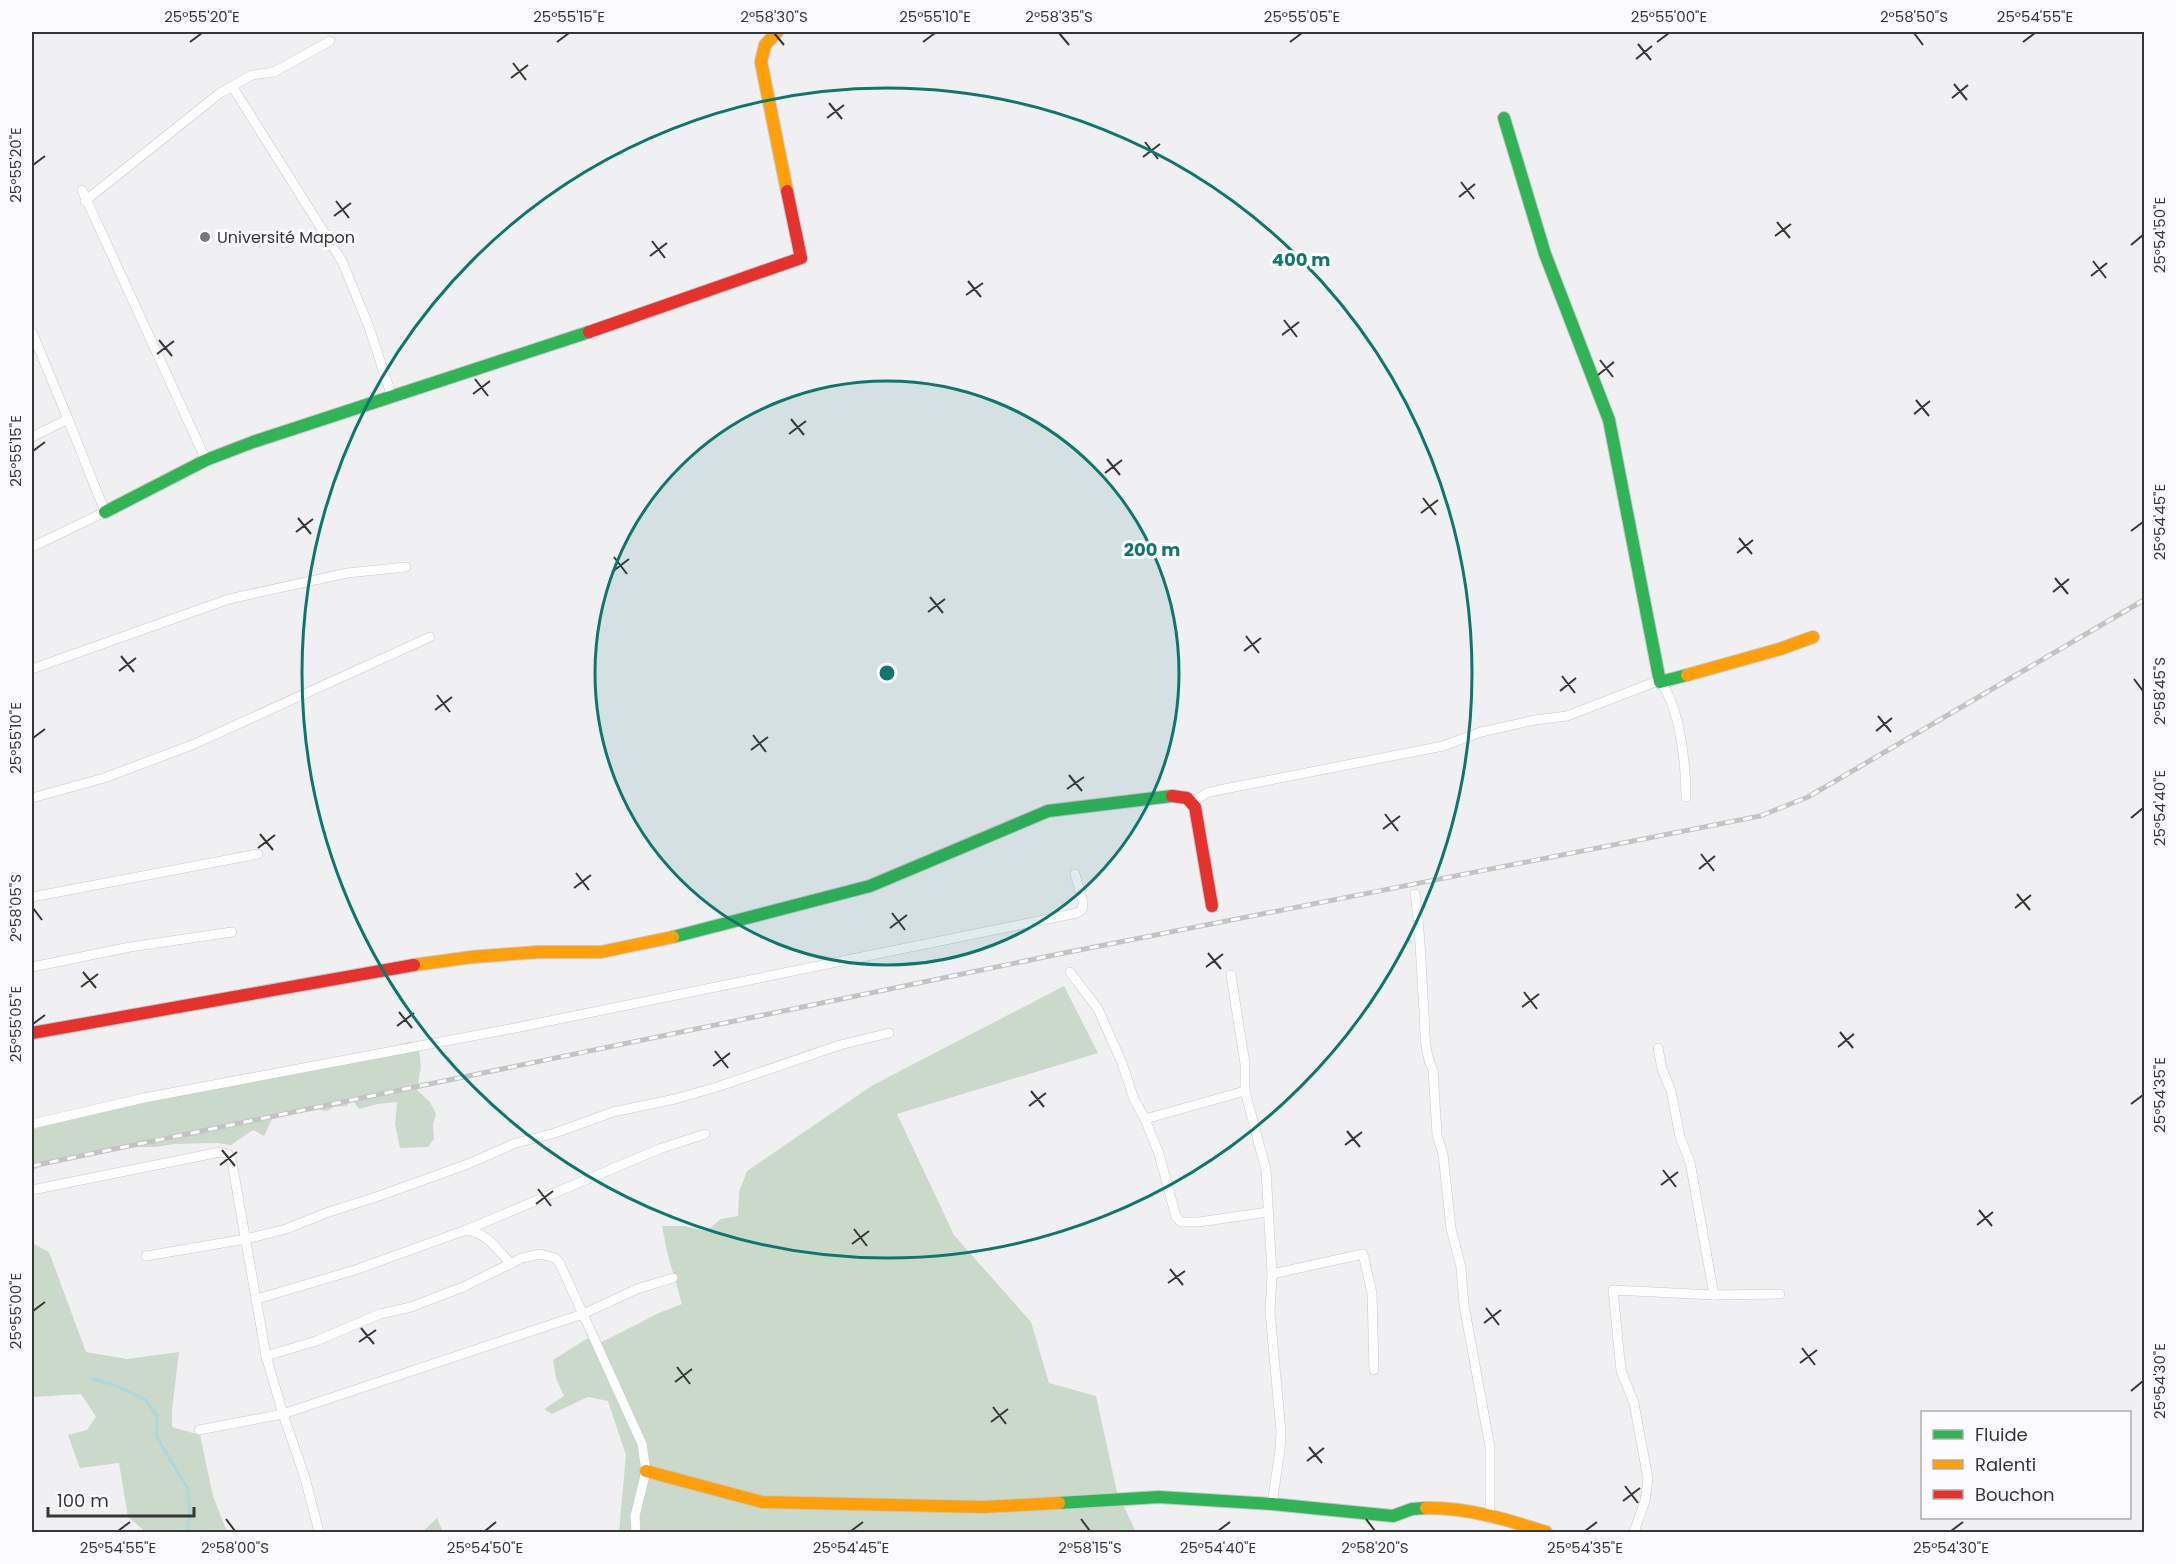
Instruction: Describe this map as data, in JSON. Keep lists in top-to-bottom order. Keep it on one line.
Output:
{"places":["Université Mapon"],"legend":["Fluide","Ralenti","Bouchon"],"scale_bar":"100 m","coordinates":["25°55'20\"E","25°55'15\"E","2°58'30\"S","25°55'10\"E","2°58'35\"S","25°55'05\"E","25°55'00\"E","2°58'50\"S","25°54'55\"E","25°54'50\"E","25°54'45\"E","2°58'45\"S","25°54'40\"E","2°58'05\"S","25°54'35\"E","25°54'30\"E","2°58'00\"S","2°58'15\"S","2°58'20\"S"],"rings":["400 m","200 m"]}
